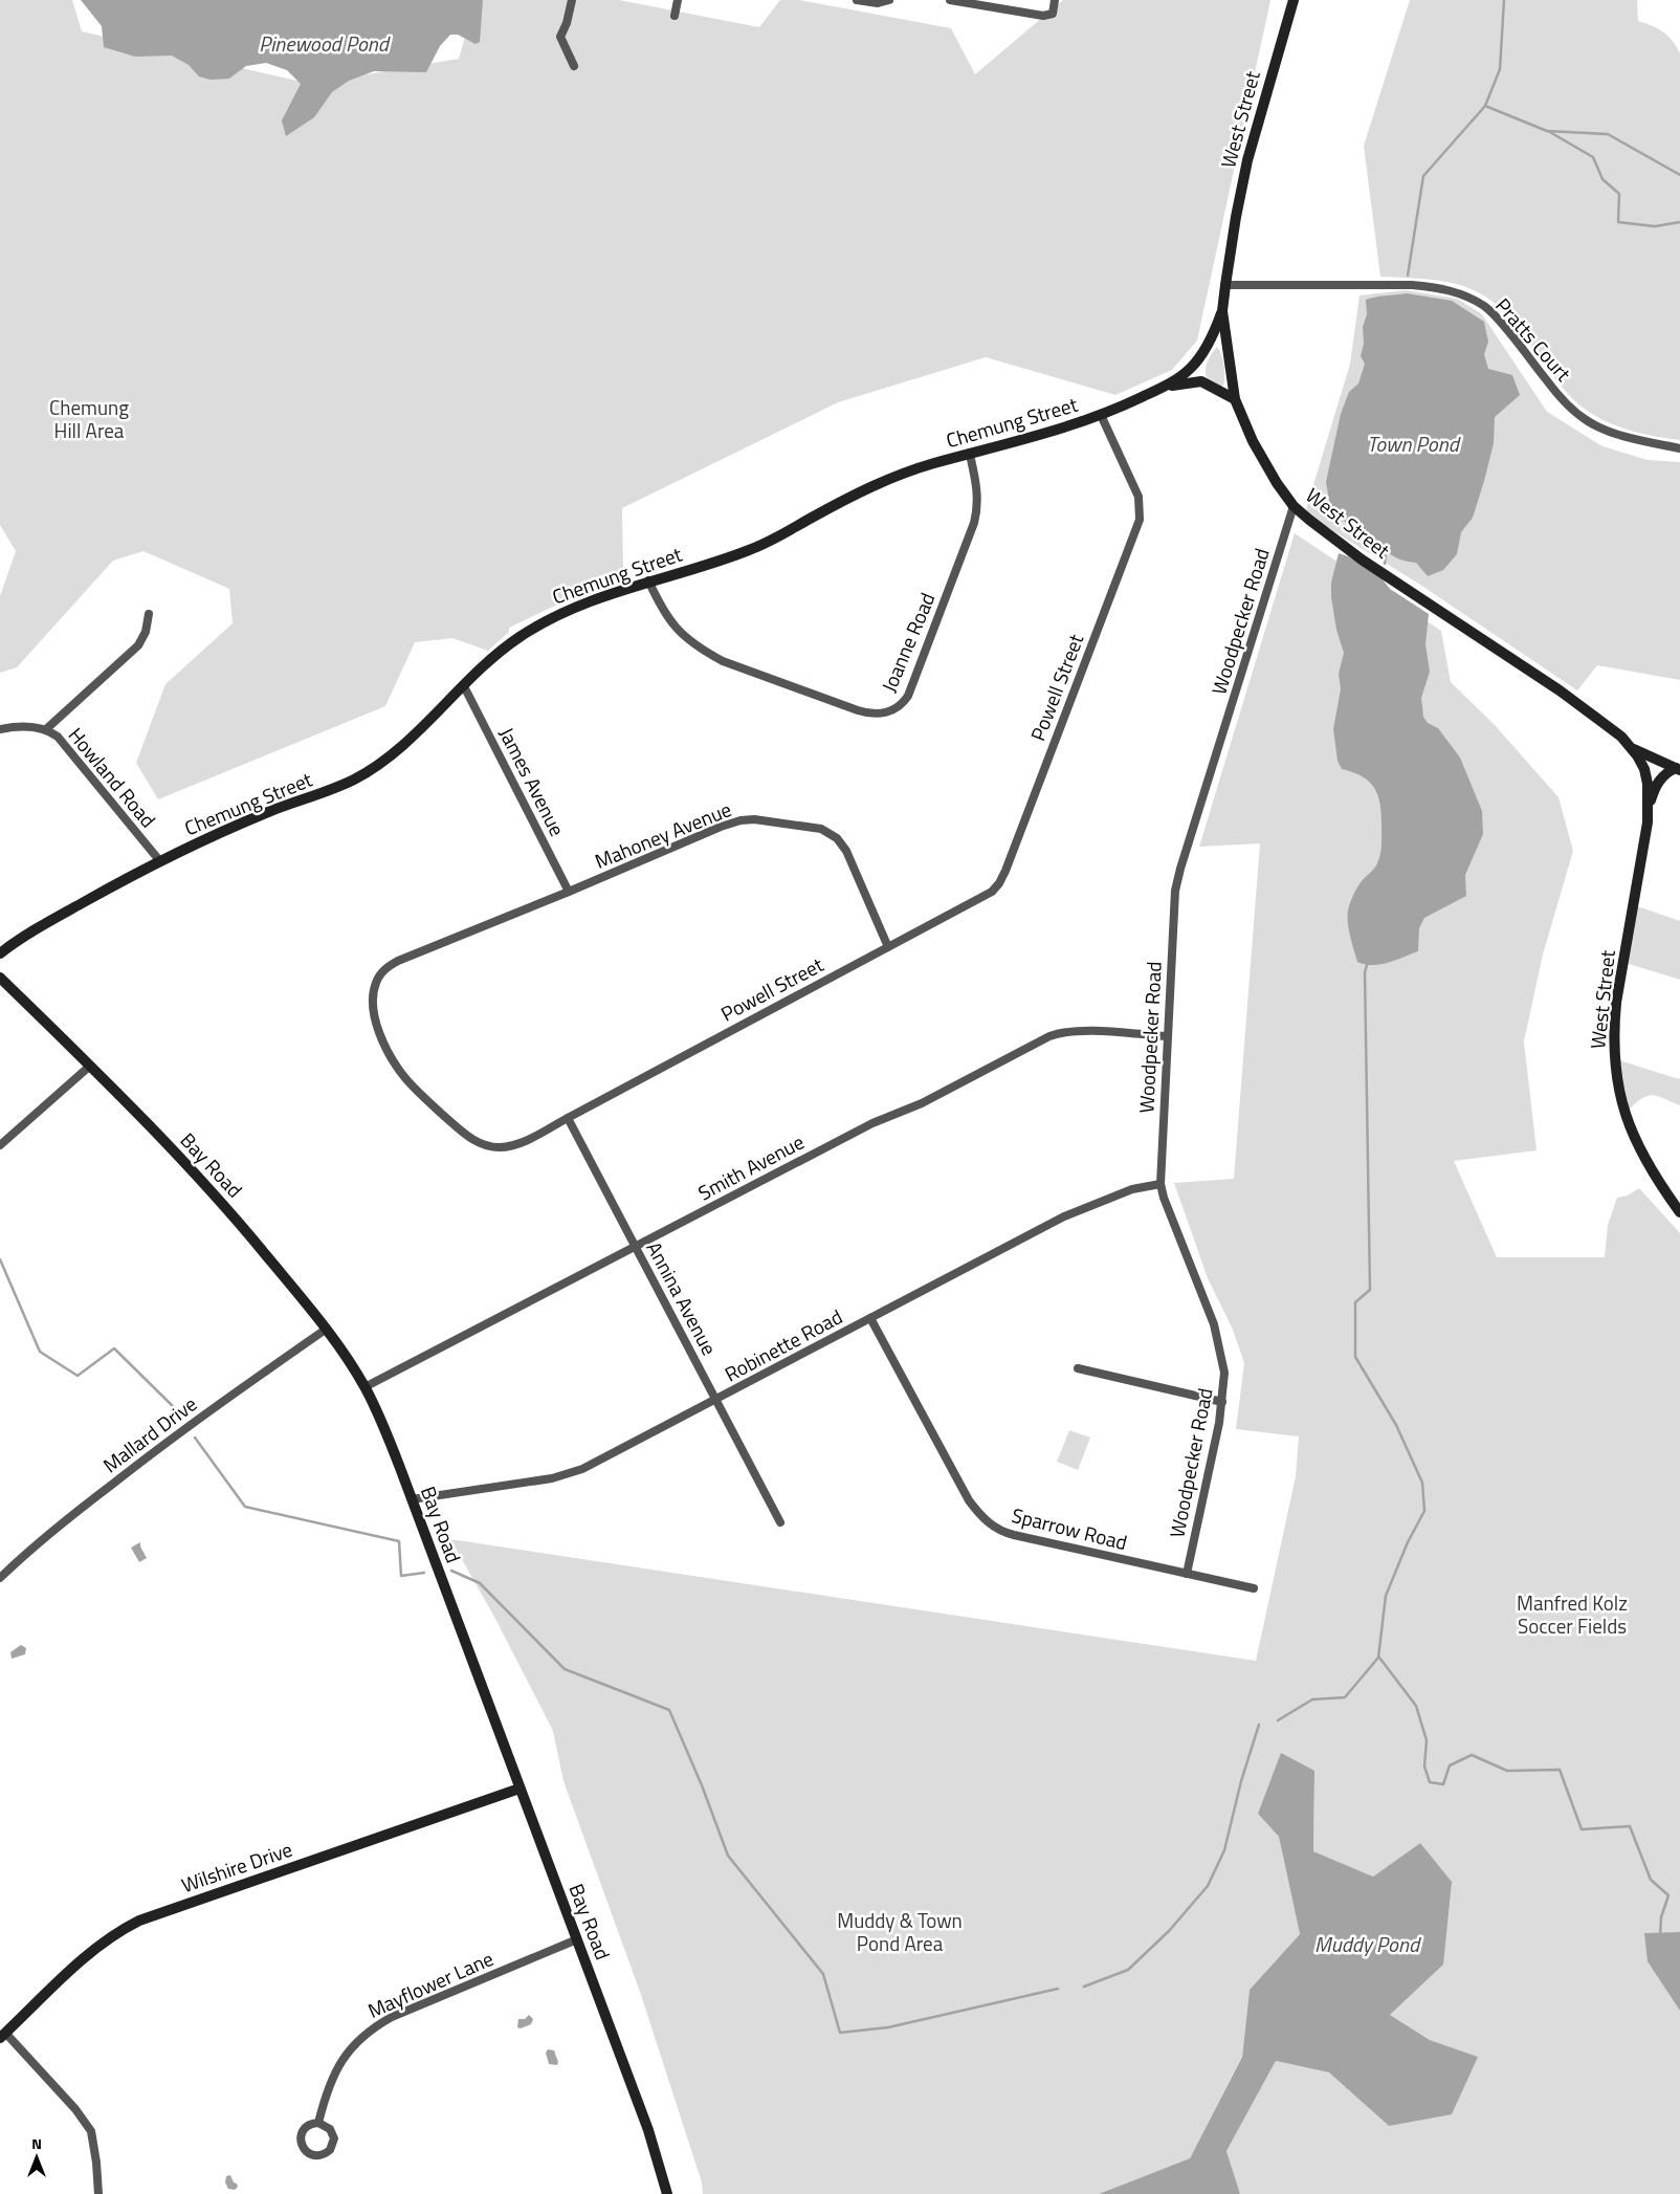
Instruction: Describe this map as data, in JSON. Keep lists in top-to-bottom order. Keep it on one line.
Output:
{"streets":{"street":["West Street","Pratts Court","Chemung Street","Woodpecker Road","Joanne Road","Powell Street","Howland Road","James Avenue","Mahoney Avenue","Bay Road","Smith Avenue","Annina Avenue","Robinette Road","Mallard Drive","Sparrow Road","Wilshire Drive","Mayflower Lane"]},"crossings":[["West Street","Pratts Court"],["West Street","Chemung Street"],["West Street","Woodpecker Road"],["Chemung Street","Joanne Road"],["Chemung Street","Powell Street"],["Chemung Street","Howland Road"],["Chemung Street","James Avenue"],["Woodpecker Road","Smith Avenue"],["Woodpecker Road","Robinette Road"],["Woodpecker Road","Sparrow Road"],["Powell Street","James Avenue"],["Powell Street","Mahoney Avenue"],["Powell Street","Annina Avenue"],["James Avenue","Mahoney Avenue"],["Bay Road","Smith Avenue"],["Bay Road","Robinette Road"],["Bay Road","Mallard Drive"],["Bay Road","Wilshire Drive"],["Bay Road","Mayflower Lane"],["Smith Avenue","Annina Avenue"],["Annina Avenue","Robinette Road"],["Robinette Road","Sparrow Road"]],"water":["Pinewood Pond","Town Pond","Muddy Pond"],"parks":["Chemung Hill Area","Manfred Kolz Soccer Fields","Muddy & Town Pond Area"],"north":"top"}
